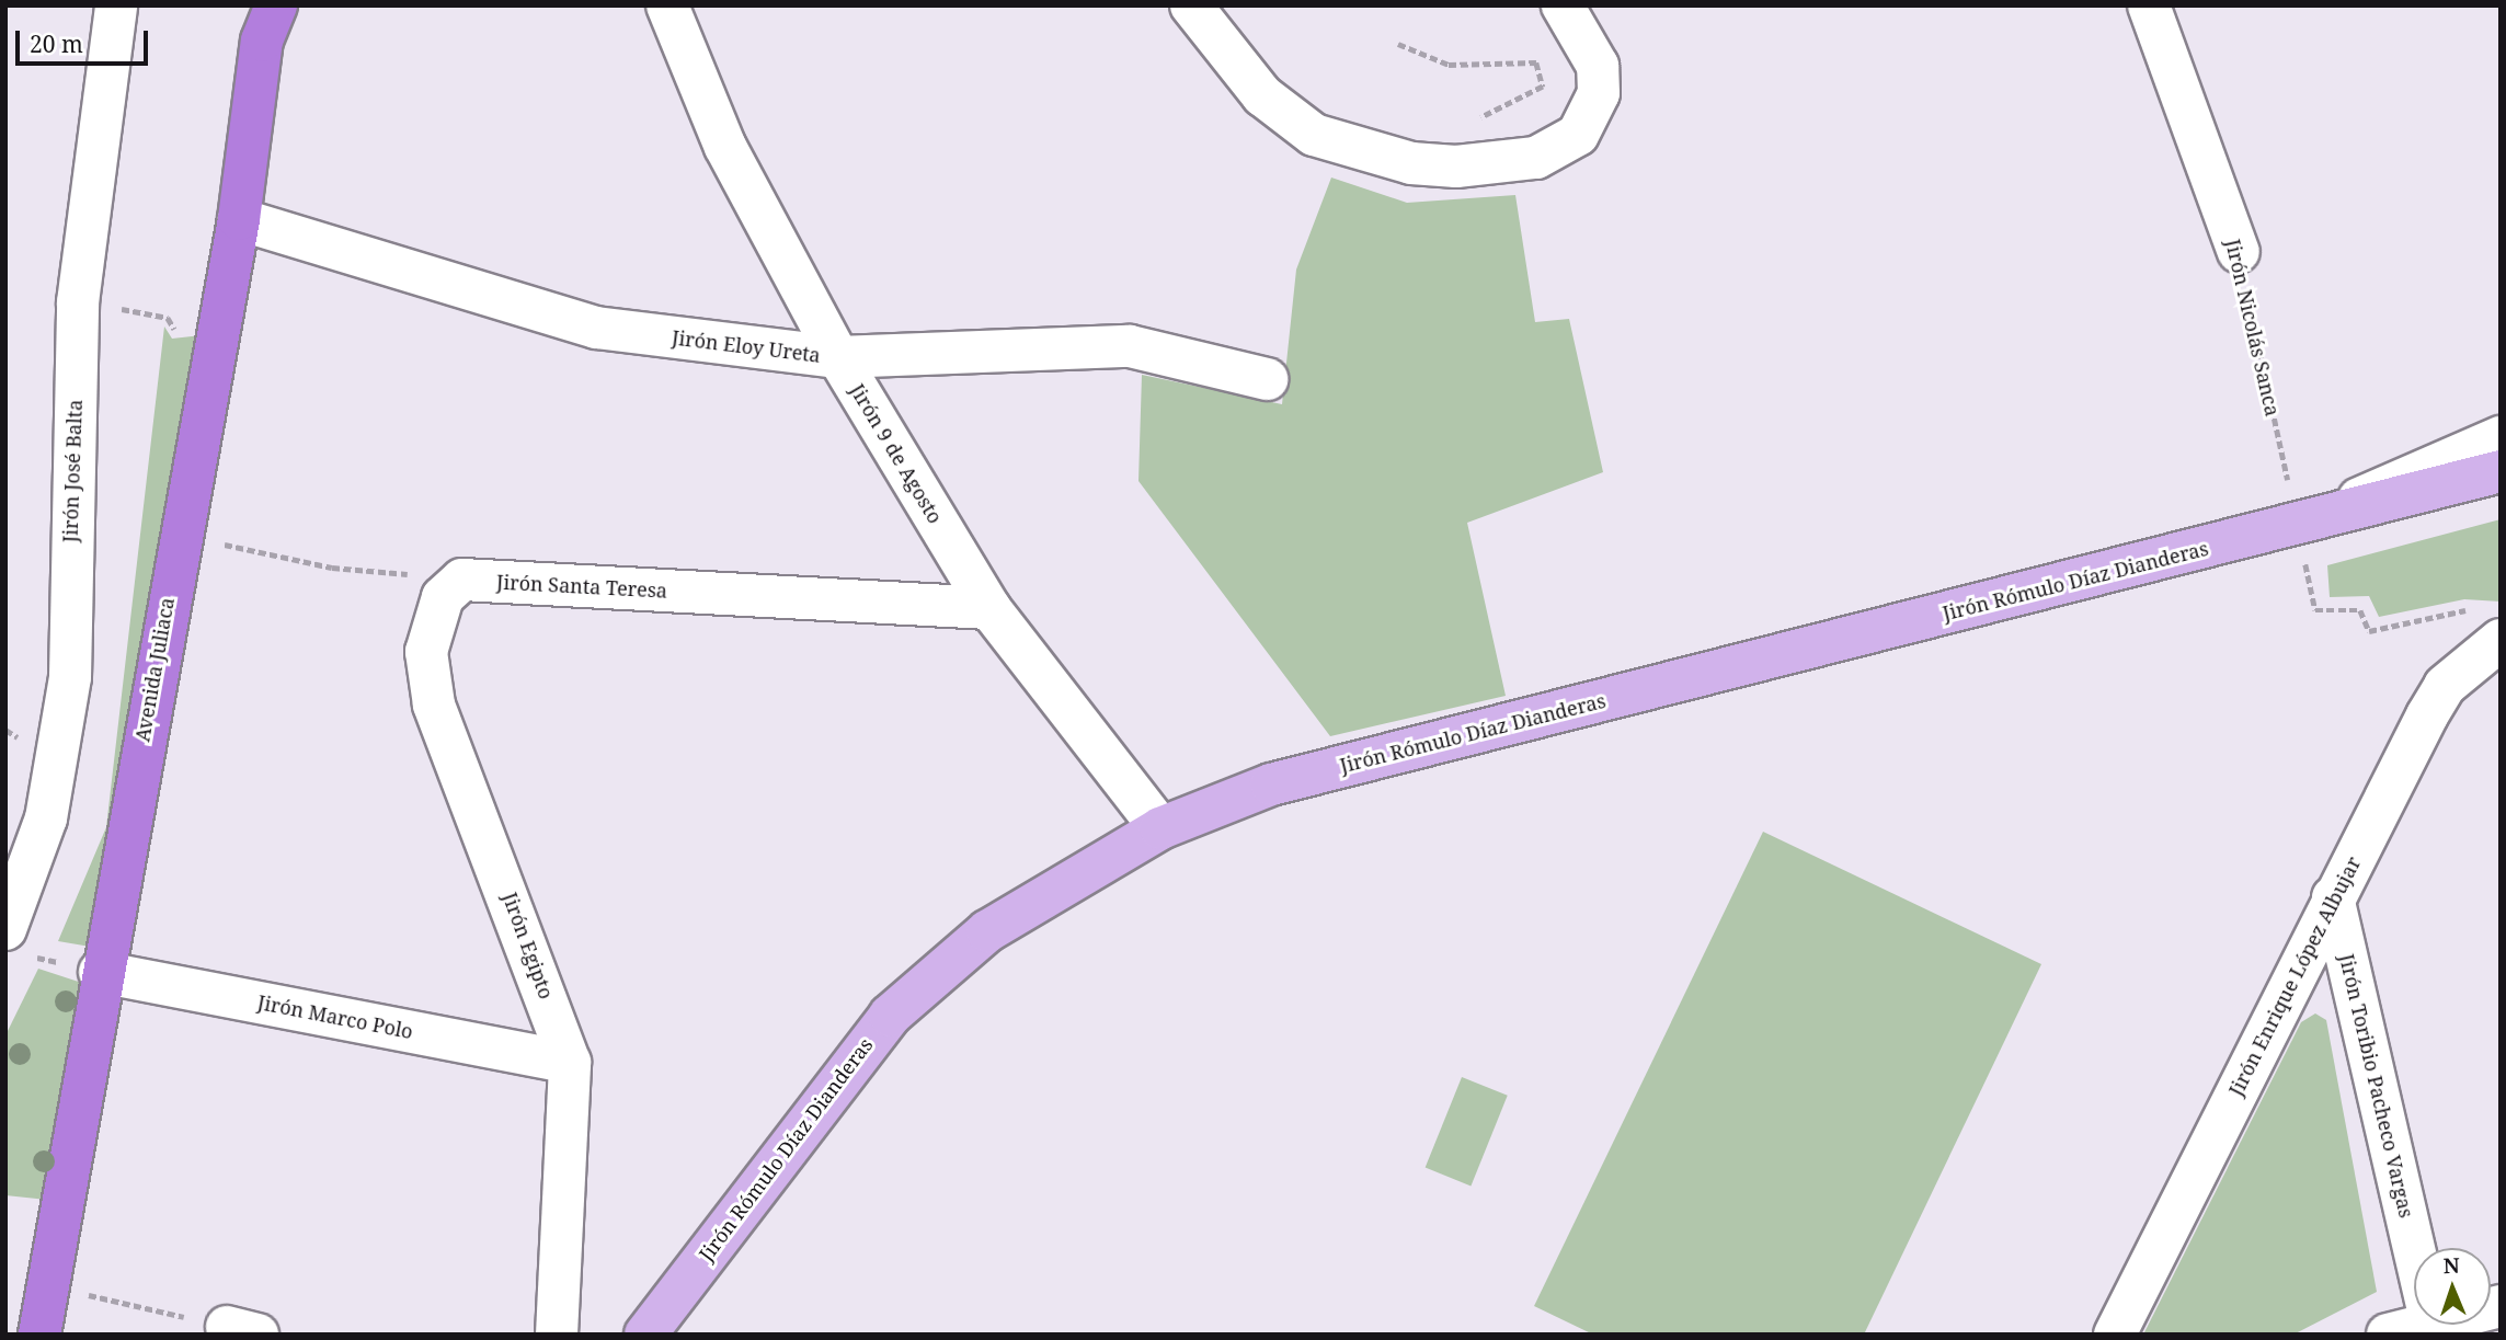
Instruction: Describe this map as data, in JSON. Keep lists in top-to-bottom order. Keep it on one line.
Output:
{"streets":{"highway":["Avenida Juliaca"],"main road":["Jirón Rómulo Díaz Dianderas"],"street":["Jirón Nicolás Sanca","Jirón Eloy Ureta","Jirón 9 de Agosto","Jirón José Balta","Jirón Santa Teresa","Jirón Egipto","Jirón Enrique López Albujar","Jirón Marco Polo","Jirón Toribio Pacheco Vargas"]},"crossings":[["Jirón Nicolás Sanca","Jirón Rómulo Díaz Dianderas"],["Jirón Eloy Ureta","Jirón 9 de Agosto"],["Jirón Eloy Ureta","Avenida Juliaca"],["Jirón 9 de Agosto","Jirón Rómulo Díaz Dianderas"],["Jirón 9 de Agosto","Jirón Santa Teresa"],["Jirón Santa Teresa","Jirón Egipto"],["Avenida Juliaca","Jirón Marco Polo"],["Jirón Egipto","Jirón Marco Polo"],["Jirón Enrique López Albujar","Jirón Toribio Pacheco Vargas"]],"scale_bar":"20 m","north":"top"}
